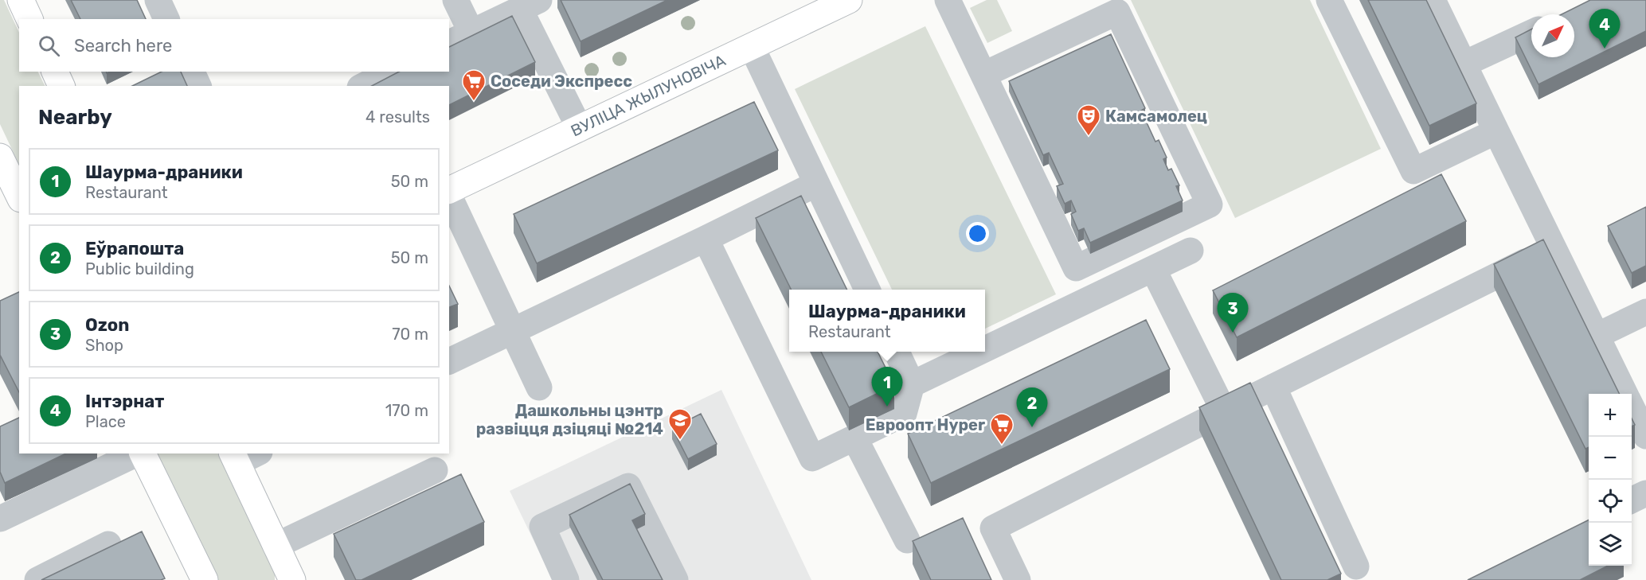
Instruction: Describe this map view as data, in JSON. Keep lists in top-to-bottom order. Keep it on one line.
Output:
{"streets":{"main road":["ВУЛІЦА ЖЫЛУНОВІЧА"]},"places":{"supermarket":["Соседи Экспресс","Евроопт Hyper"],"theatre":["Камсамолец"],"school or university":["Дашкольны цэнтр развіцця дзіцяці №214"]},"north":"top right","page":{"pins":["4","3","1","2"],"search":"Search here","heading":["Nearby","4 results"],"list":[{"mark":"1","name":"Шаурма-драники","note":"Restaurant","value":"50 m"},{"mark":"2","name":"Еўрапошта","note":"Public building","value":"50 m"},{"mark":"3","name":"Ozon","note":"Shop","value":"70 m"},{"mark":"4","name":"Інтэрнат","note":"Place","value":"170 m"}],"popup":["Шаурма-драники","Restaurant"],"map_buttons":["+","−"]}}
